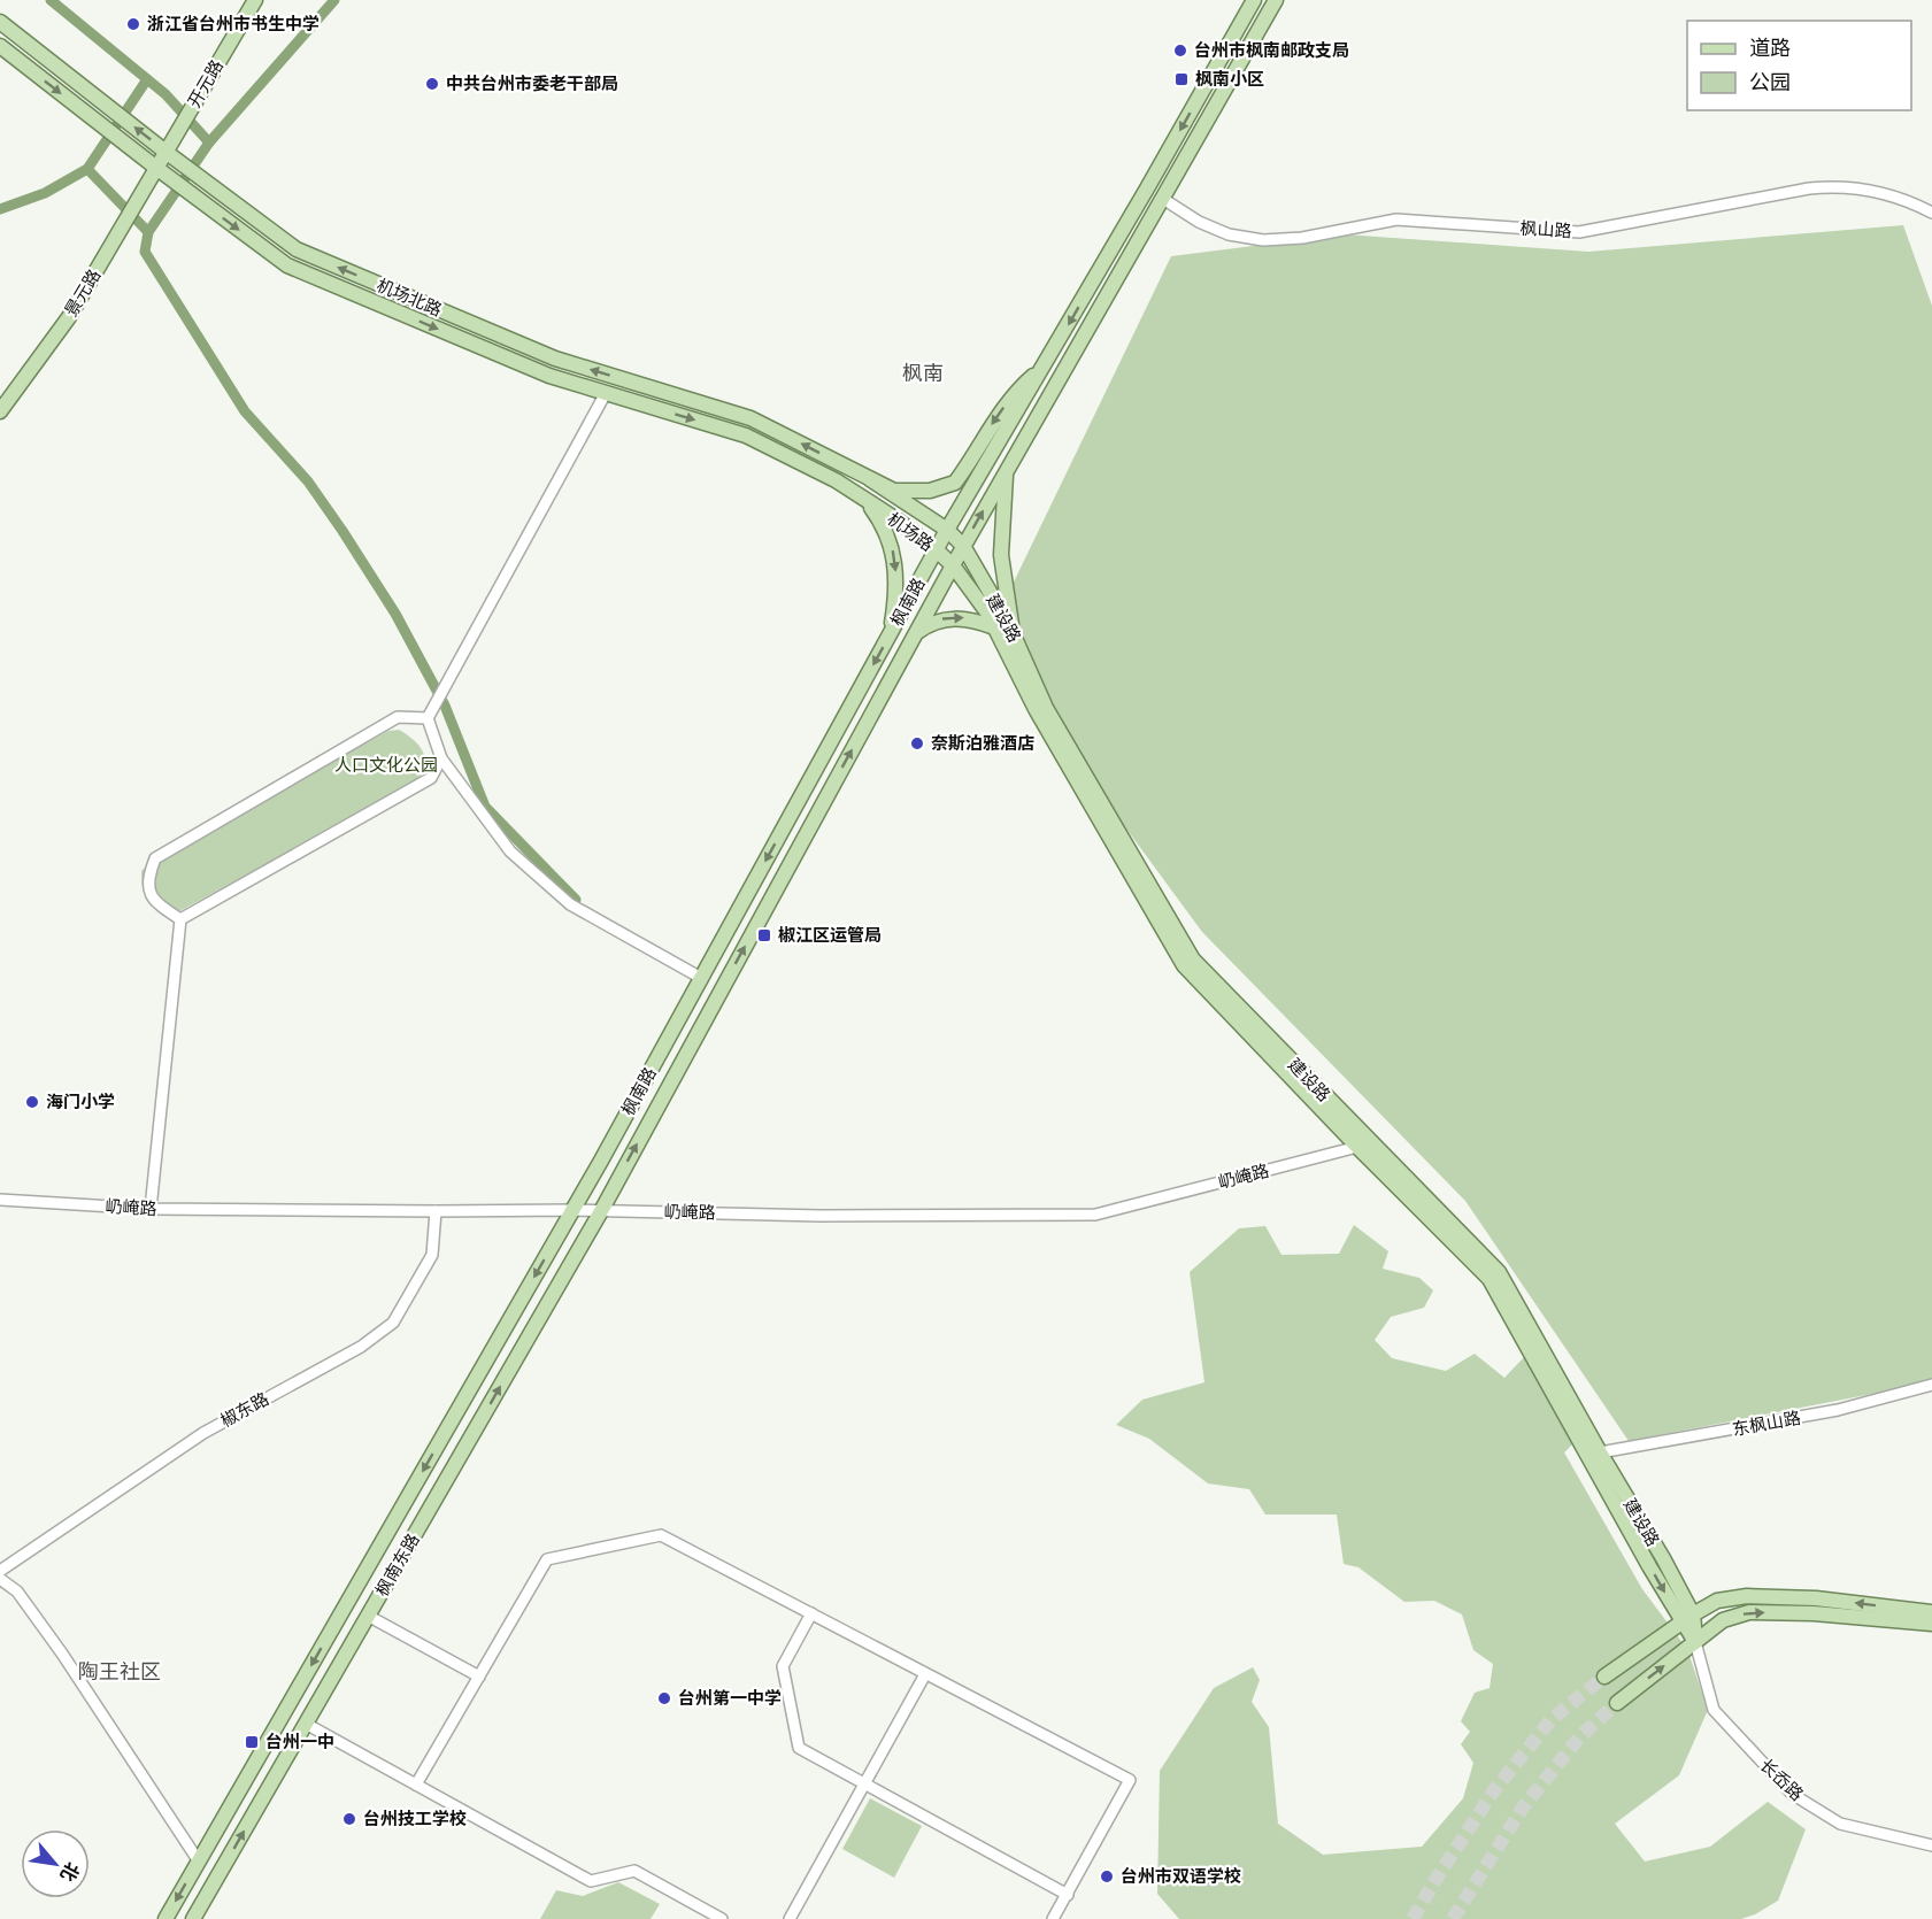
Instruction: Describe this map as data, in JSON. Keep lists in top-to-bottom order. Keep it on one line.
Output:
{"streets":{"main road":["开元路","景元路","机场北路","机场路","枫南路","建设路","枫南东路"],"street":["枫山路","屷崦路","椒东路","东枫山路","长岙路"]},"crossings":[["开元路","景元路"],["开元路","机场北路"],["枫山路","枫南路"],["景元路","机场北路"],["机场北路","机场路"],["机场路","枫南路"],["机场路","建设路"],["枫南路","建设路"],["枫南路","屷崦路"],["枫南路","枫南东路"],["建设路","屷崦路"],["建设路","东枫山路"],["建设路","长岙路"],["屷崦路","椒东路"],["屷崦路","枫南东路"]],"one_way":["枫南东路"],"districts":["枫南","陶王社区"],"parks":["人口文化公园"],"places":{"other":["浙江省台州市书生中学","台州市枫南邮政支局","中共台州市委老干部局","奈斯泊雅酒店","海门小学","台州第一中学","台州技工学校","台州市双语学校"],"transit":["枫南小区","椒江区运管局","台州一中"]},"legend":["道路","公园"],"north":"bottom right"}
